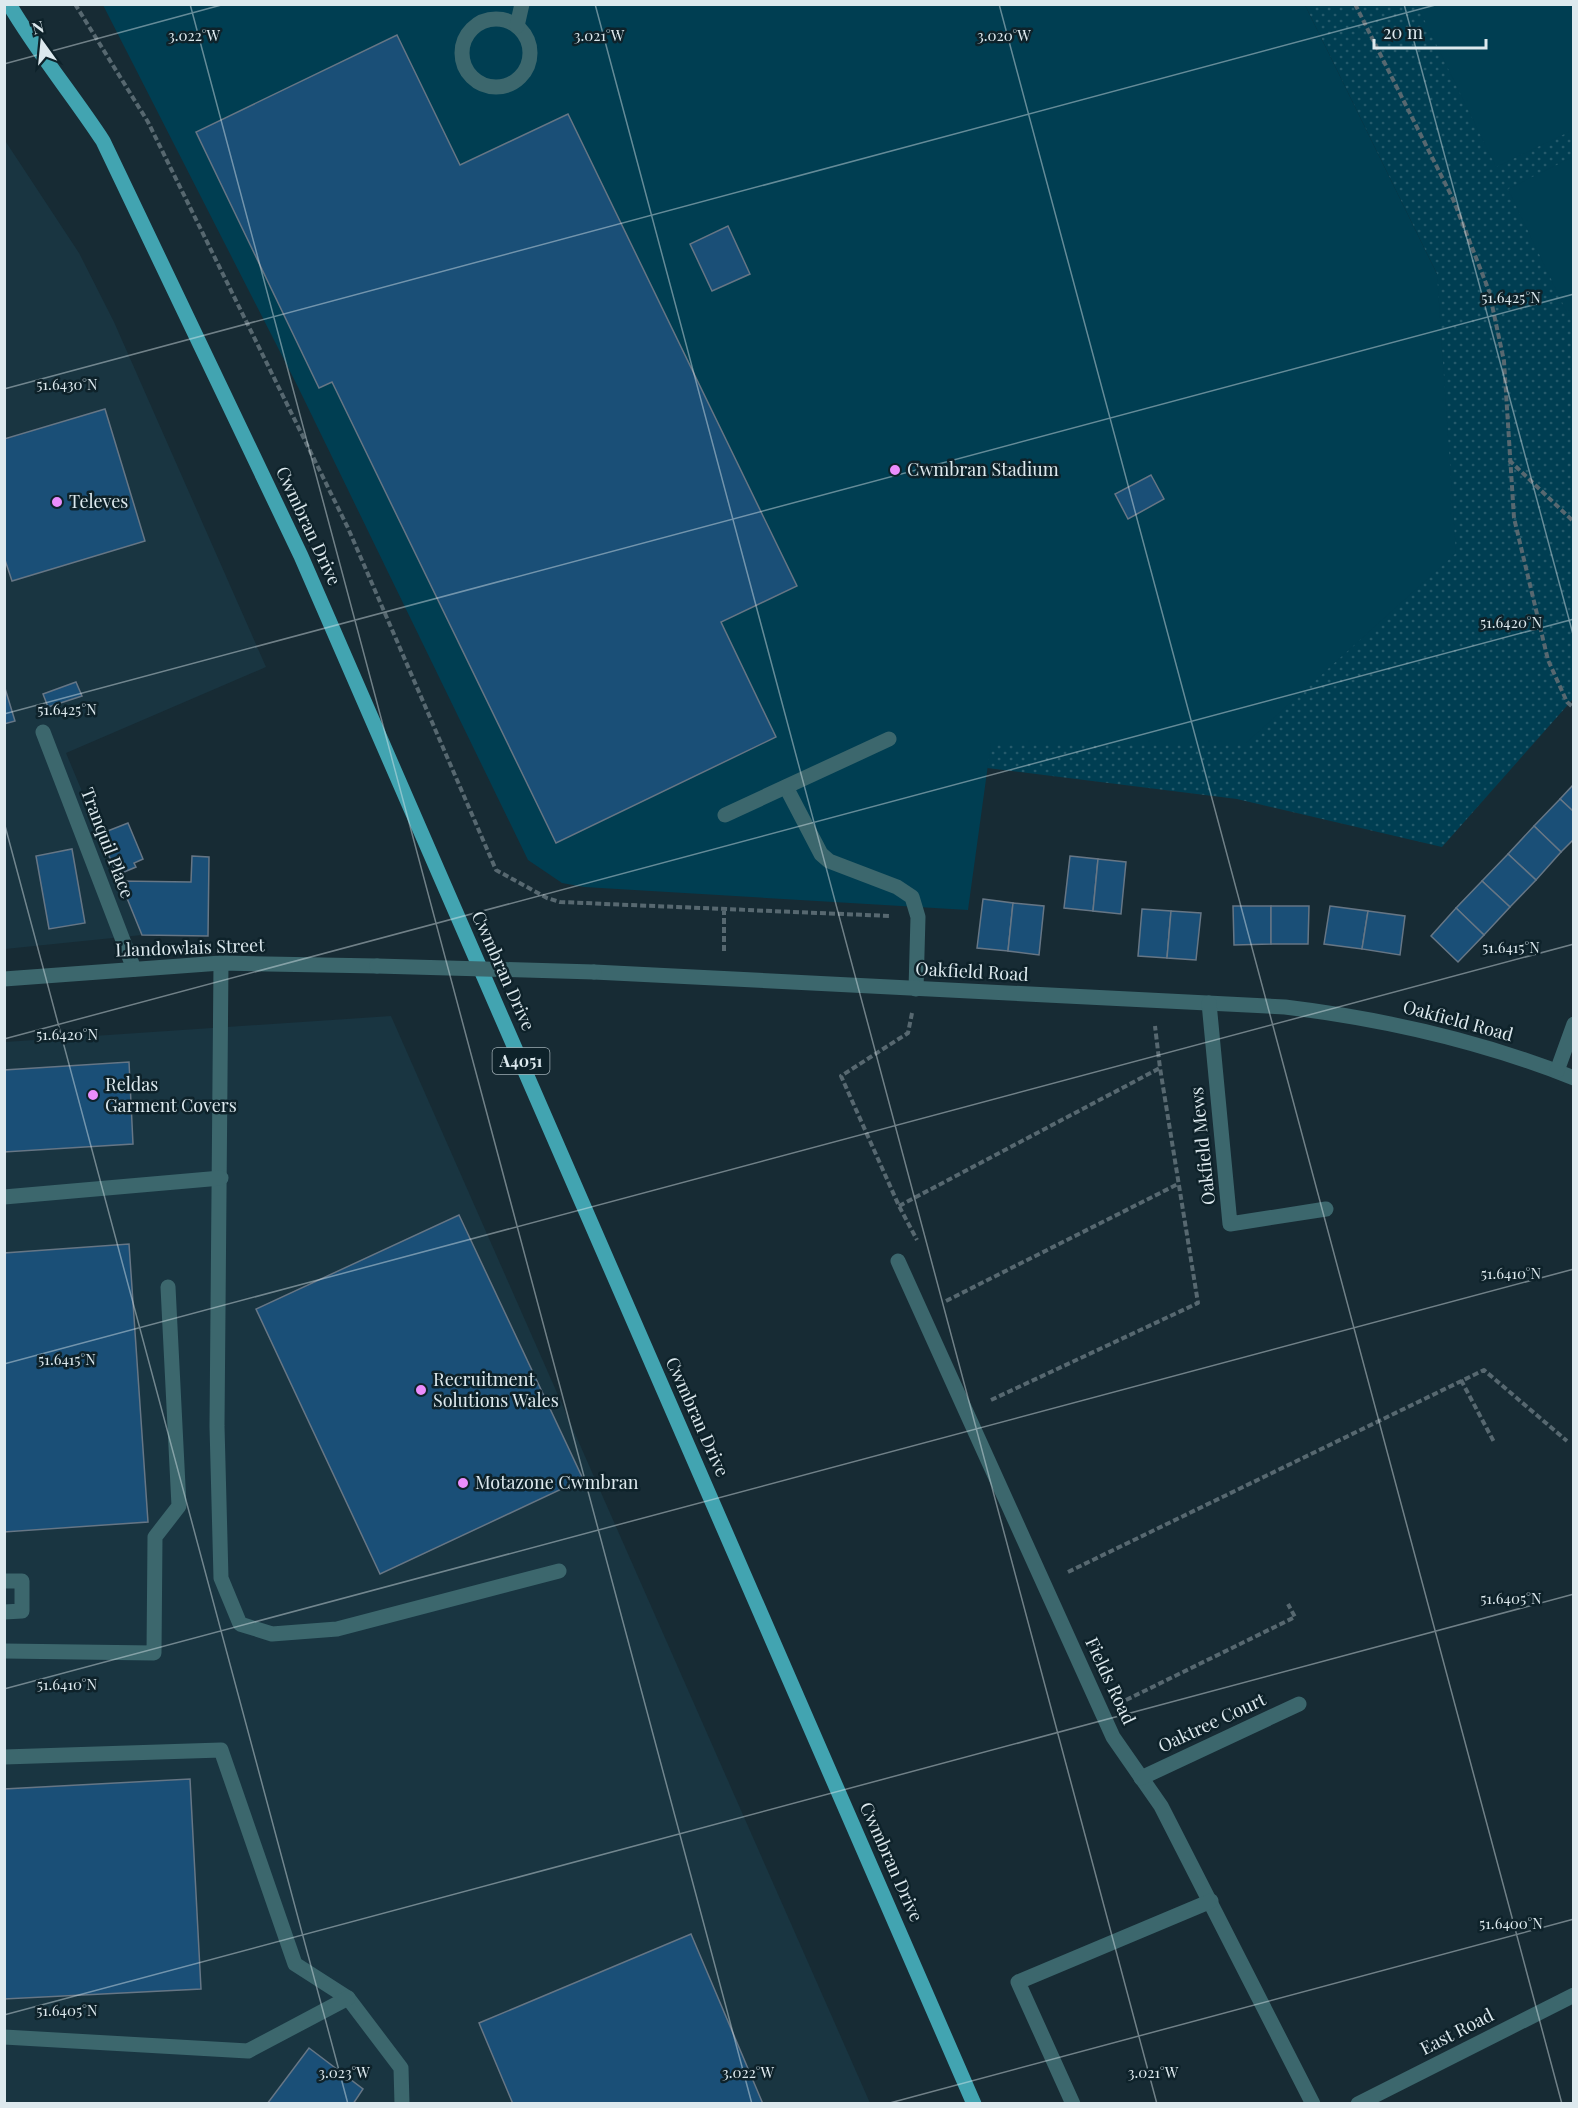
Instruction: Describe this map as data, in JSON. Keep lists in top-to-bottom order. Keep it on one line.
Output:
{"streets":{"main road":["Cwmbran Drive","A4051"],"street":["Tranquil Place","Llandowlais Street","Oakfield Road","Oakfield Mews","Fields Road","Oaktree Court","East Road"]},"crossings":[["Cwmbran Drive","A4051"],["Tranquil Place","Llandowlais Street"],["Llandowlais Street","Oakfield Road"],["Oakfield Road","Oakfield Mews"],["Fields Road","Oaktree Court"]],"places":["Cwmbran Stadium","Televes","Reldas Garment Covers","Recruitment Solutions Wales","Motazone Cwmbran"],"scale_bar":"20 m","north":"top","coordinates":["3.022°W","3.021°W","3.020°W","51.6425°N","51.6430°N","51.6420°N","51.6415°N","51.6410°N","51.6405°N","51.6400°N","3.023°W"]}
